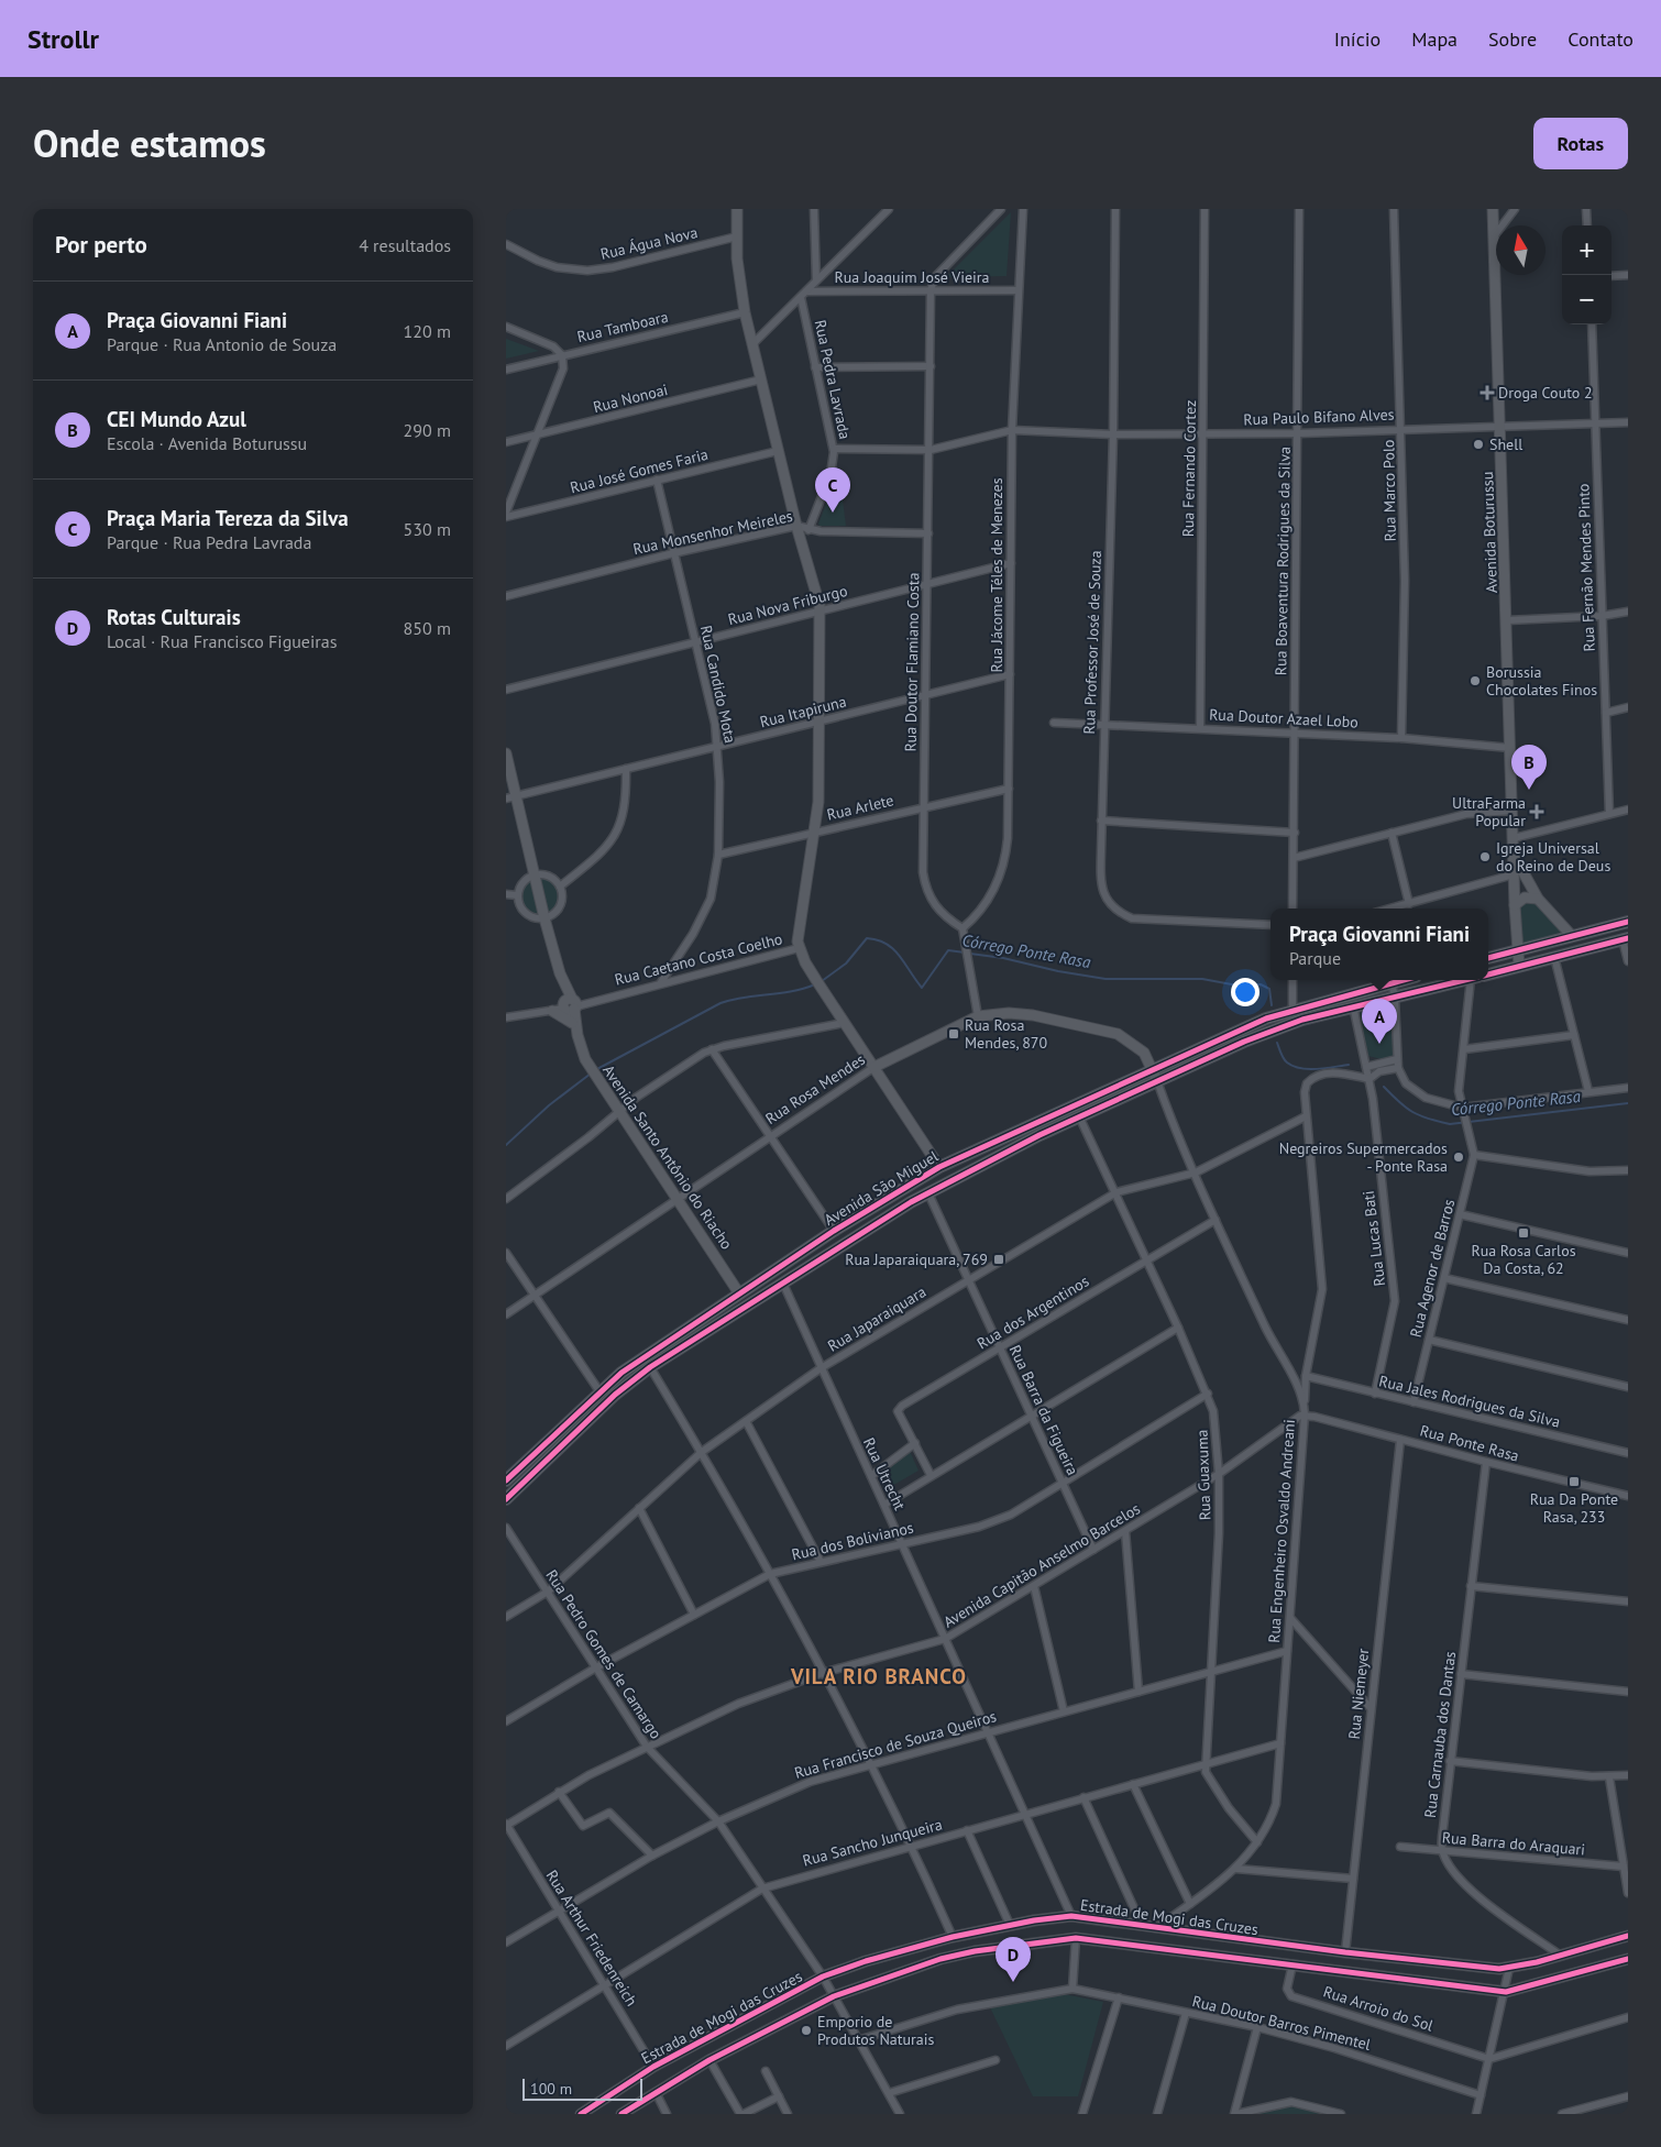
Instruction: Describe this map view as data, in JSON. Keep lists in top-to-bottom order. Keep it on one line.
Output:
{"streets":{"main road":["Avenida Boturussu","Rua Rosa Mendes","Avenida Santo Antônio do Riacho","Avenida São Miguel","Estrada de Mogi das Cruzes"],"street":["Rua Água Nova","Rua Joaquim José Vieira","Rua Tamboara","Rua Pedra Lavrada","Rua Nonoai","Rua Paulo Bifano Alves","Rua Fernando Cortez","Rua José Gomes Faria","Rua Marco Polo","Rua Monsenhor Meireles","Rua Boaventura Rodrigues da Silva","Rua Fernão Mendes Pinto","Rua Jácome Téles de Menezes","Rua Nova Friburgo","Rua Professor José de Souza","Rua Doutor Flamiano Costa","Rua Candido Mota","Rua Itapiruna","Rua Doutor Azael Lobo","Rua Arlete","Rua Caetano Costa Coelho","Rua Lucas Bati","Rua Agenor de Barros","Rua dos Argentinos","Rua Japaraiquara","Rua Jales Rodrigues da Silva","Rua Barra da Figueira","Rua Ponte Rasa","Rua Utrecht","Rua Guaxuma","Rua Engenheiro Osvaldo Andreani","Rua dos Bolivianos","Avenida Capitão Anselmo Barcelos","Rua Pedro Gomes de Camargo","Rua Niemeyer","Rua Carnauba dos Dantas","Rua Francisco de Souza Queiros","Rua Sancho Junqueira","Rua Barra do Araquari","Rua Arthur Friedenreich","Rua Arroio do Sol","Rua Doutor Barros Pimentel"]},"crossings":[["Rua Joaquim José Vieira","Rua Jácome Téles de Menezes"],["Rua Joaquim José Vieira","Rua Doutor Flamiano Costa"],["Rua Pedra Lavrada","Rua Paulo Bifano Alves"],["Rua Pedra Lavrada","Rua Monsenhor Meireles"],["Rua Paulo Bifano Alves","Rua Fernando Cortez"],["Rua Paulo Bifano Alves","Rua Marco Polo"],["Rua Paulo Bifano Alves","Avenida Boturussu"],["Rua Paulo Bifano Alves","Rua Boaventura Rodrigues da Silva"],["Rua Paulo Bifano Alves","Rua Fernão Mendes Pinto"],["Rua Paulo Bifano Alves","Rua Jácome Téles de Menezes"],["Rua Paulo Bifano Alves","Rua Professor José de Souza"],["Rua Paulo Bifano Alves","Rua Doutor Flamiano Costa"],["Rua Fernando Cortez","Rua Doutor Azael Lobo"],["Rua José Gomes Faria","Rua Candido Mota"],["Rua Marco Polo","Rua Doutor Azael Lobo"],["Rua Monsenhor Meireles","Rua Doutor Flamiano Costa"],["Rua Monsenhor Meireles","Rua Candido Mota"],["Avenida Boturussu","Rua Doutor Azael Lobo"],["Rua Boaventura Rodrigues da Silva","Rua Doutor Azael Lobo"],["Rua Jácome Téles de Menezes","Rua Nova Friburgo"],["Rua Jácome Téles de Menezes","Rua Doutor Flamiano Costa"],["Rua Jácome Téles de Menezes","Rua Itapiruna"],["Rua Jácome Téles de Menezes","Rua Arlete"],["Rua Nova Friburgo","Rua Doutor Flamiano Costa"],["Rua Nova Friburgo","Rua Candido Mota"],["Rua Professor José de Souza","Rua Doutor Azael Lobo"],["Rua Doutor Flamiano Costa","Rua Itapiruna"],["Rua Doutor Flamiano Costa","Rua Arlete"],["Rua Candido Mota","Rua Itapiruna"],["Rua Candido Mota","Rua Arlete"],["Rua Candido Mota","Rua Caetano Costa Coelho"],["Rua Itapiruna","Avenida Santo Antônio do Riacho"],["Rua Caetano Costa Coelho","Avenida Santo Antônio do Riacho"],["Rua Rosa Mendes","Avenida Santo Antônio do Riacho"],["Rua Rosa Mendes","Avenida São Miguel"],["Rua Rosa Mendes","Rua Engenheiro Osvaldo Andreani"],["Avenida Santo Antônio do Riacho","Avenida São Miguel"],["Avenida São Miguel","Rua Lucas Bati"],["Avenida São Miguel","Rua Barra da Figueira"],["Avenida São Miguel","Rua Utrecht"],["Avenida São Miguel","Rua Guaxuma"],["Avenida São Miguel","Rua Engenheiro Osvaldo Andreani"],["Rua Lucas Bati","Rua Jales Rodrigues da Silva"],["Rua Agenor de Barros","Rua Jales Rodrigues da Silva"],["Rua dos Argentinos","Rua Barra da Figueira"],["Rua dos Argentinos","Rua Guaxuma"],["Rua dos Argentinos","Rua Engenheiro Osvaldo Andreani"],["Rua Japaraiquara","Rua Barra da Figueira"],["Rua Japaraiquara","Rua Utrecht"],["Rua Japaraiquara","Rua Guaxuma"],["Rua Japaraiquara","Rua Engenheiro Osvaldo Andreani"],["Rua Japaraiquara","Rua Pedro Gomes de Camargo"],["Rua Barra da Figueira","Rua dos Bolivianos"],["Rua Barra da Figueira","Avenida Capitão Anselmo Barcelos"],["Rua Ponte Rasa","Rua Engenheiro Osvaldo Andreani"],["Rua Ponte Rasa","Avenida Capitão Anselmo Barcelos"],["Rua Ponte Rasa","Rua Niemeyer"],["Rua Ponte Rasa","Rua Carnauba dos Dantas"],["Rua Utrecht","Rua dos Bolivianos"],["Rua Utrecht","Avenida Capitão Anselmo Barcelos"],["Rua Utrecht","Rua Francisco de Souza Queiros"],["Rua Utrecht","Rua Sancho Junqueira"],["Rua Utrecht","Estrada de Mogi das Cruzes"],["Rua Guaxuma","Rua Engenheiro Osvaldo Andreani"],["Rua Guaxuma","Rua dos Bolivianos"],["Rua Guaxuma","Avenida Capitão Anselmo Barcelos"],["Rua Guaxuma","Rua Francisco de Souza Queiros"],["Rua Guaxuma","Rua Sancho Junqueira"],["Rua Engenheiro Osvaldo Andreani","Avenida Capitão Anselmo Barcelos"],["Rua Engenheiro Osvaldo Andreani","Rua Francisco de Souza Queiros"],["Rua Engenheiro Osvaldo Andreani","Rua Sancho Junqueira"],["Rua Engenheiro Osvaldo Andreani","Estrada de Mogi das Cruzes"],["Rua dos Bolivianos","Rua Pedro Gomes de Camargo"],["Avenida Capitão Anselmo Barcelos","Rua Pedro Gomes de Camargo"],["Avenida Capitão Anselmo Barcelos","Rua Arthur Friedenreich"],["Rua Pedro Gomes de Camargo","Rua Francisco de Souza Queiros"],["Rua Pedro Gomes de Camargo","Rua Sancho Junqueira"],["Rua Pedro Gomes de Camargo","Estrada de Mogi das Cruzes"],["Rua Niemeyer","Estrada de Mogi das Cruzes"],["Rua Carnauba dos Dantas","Rua Barra do Araquari"],["Rua Francisco de Souza Queiros","Rua Arthur Friedenreich"],["Rua Sancho Junqueira","Rua Arthur Friedenreich"],["Estrada de Mogi das Cruzes","Rua Arthur Friedenreich"],["Estrada de Mogi das Cruzes","Rua Arroio do Sol"]],"districts":["VILA RIO BRANCO"],"water":["Córrego Ponte Rasa"],"places":{"health":["Droga Couto 2","UltraFarma Popular"],"other":["Shell","Borussia Chocolates Finos","Igreja Universal do Reino de Deus","Negreiros Supermercados - Ponte Rasa","Emporio de Produtos Naturais"],"transit":["Rua Rosa Mendes, 870","Rua Rosa Carlos Da Costa, 62","Rua Japaraiquara, 769","Rua Da Ponte Rasa, 233"]},"scale_bar":"100 m","north":"top","page":{"header":"Strollr","nav":["Início","Mapa","Sobre","Contato"],"title":"Onde estamos","buttons":"Rotas","heading":["Por perto","4 resultados"],"map_buttons":["+","−"],"list":[{"mark":"A","name":"Praça Giovanni Fiani","note":"Parque · Rua Antonio de Souza","value":"120 m"},{"mark":"B","name":"CEI Mundo Azul","note":"Escola · Avenida Boturussu","value":"290 m"},{"mark":"C","name":"Praça Maria Tereza da Silva","note":"Parque · Rua Pedra Lavrada","value":"530 m"},{"mark":"D","name":"Rotas Culturais","note":"Local · Rua Francisco Figueiras","value":"850 m"}],"pins":["C","B","A","D"],"popup":["Praça Giovanni Fiani","Parque"],"scale":"100 m"}}
